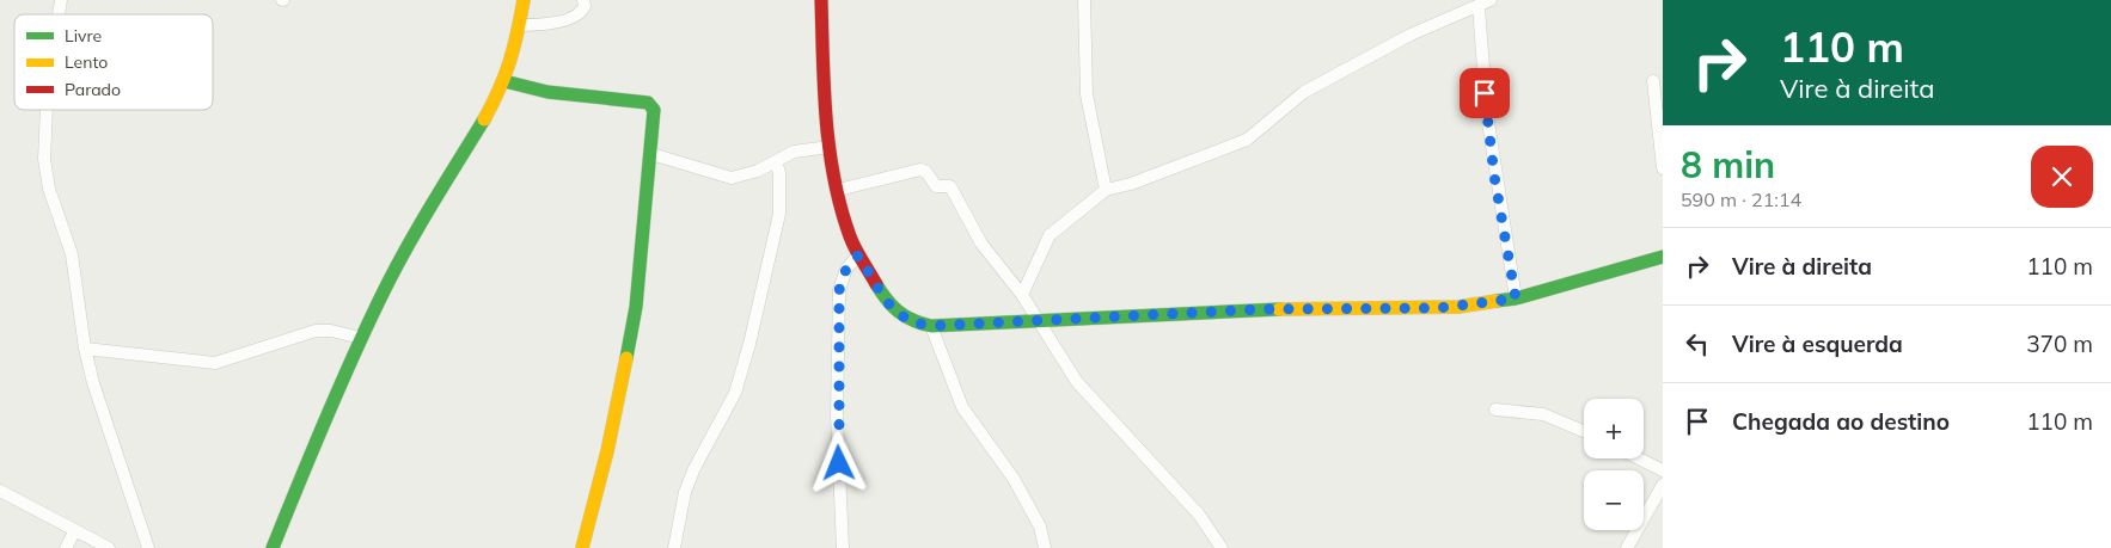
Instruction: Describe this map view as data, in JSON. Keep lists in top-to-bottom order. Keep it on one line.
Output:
{"legend":["Livre","Lento","Parado"],"page":{"turn":["110 m","Vire à direita"],"heading":["8 min","590 m · 21:14"],"list":[{"name":"Vire à direita","value":"110 m"},{"name":"Vire à esquerda","value":"370 m"},{"name":"Chegada ao destino","value":"110 m"}],"map_buttons":["+","−"]}}
